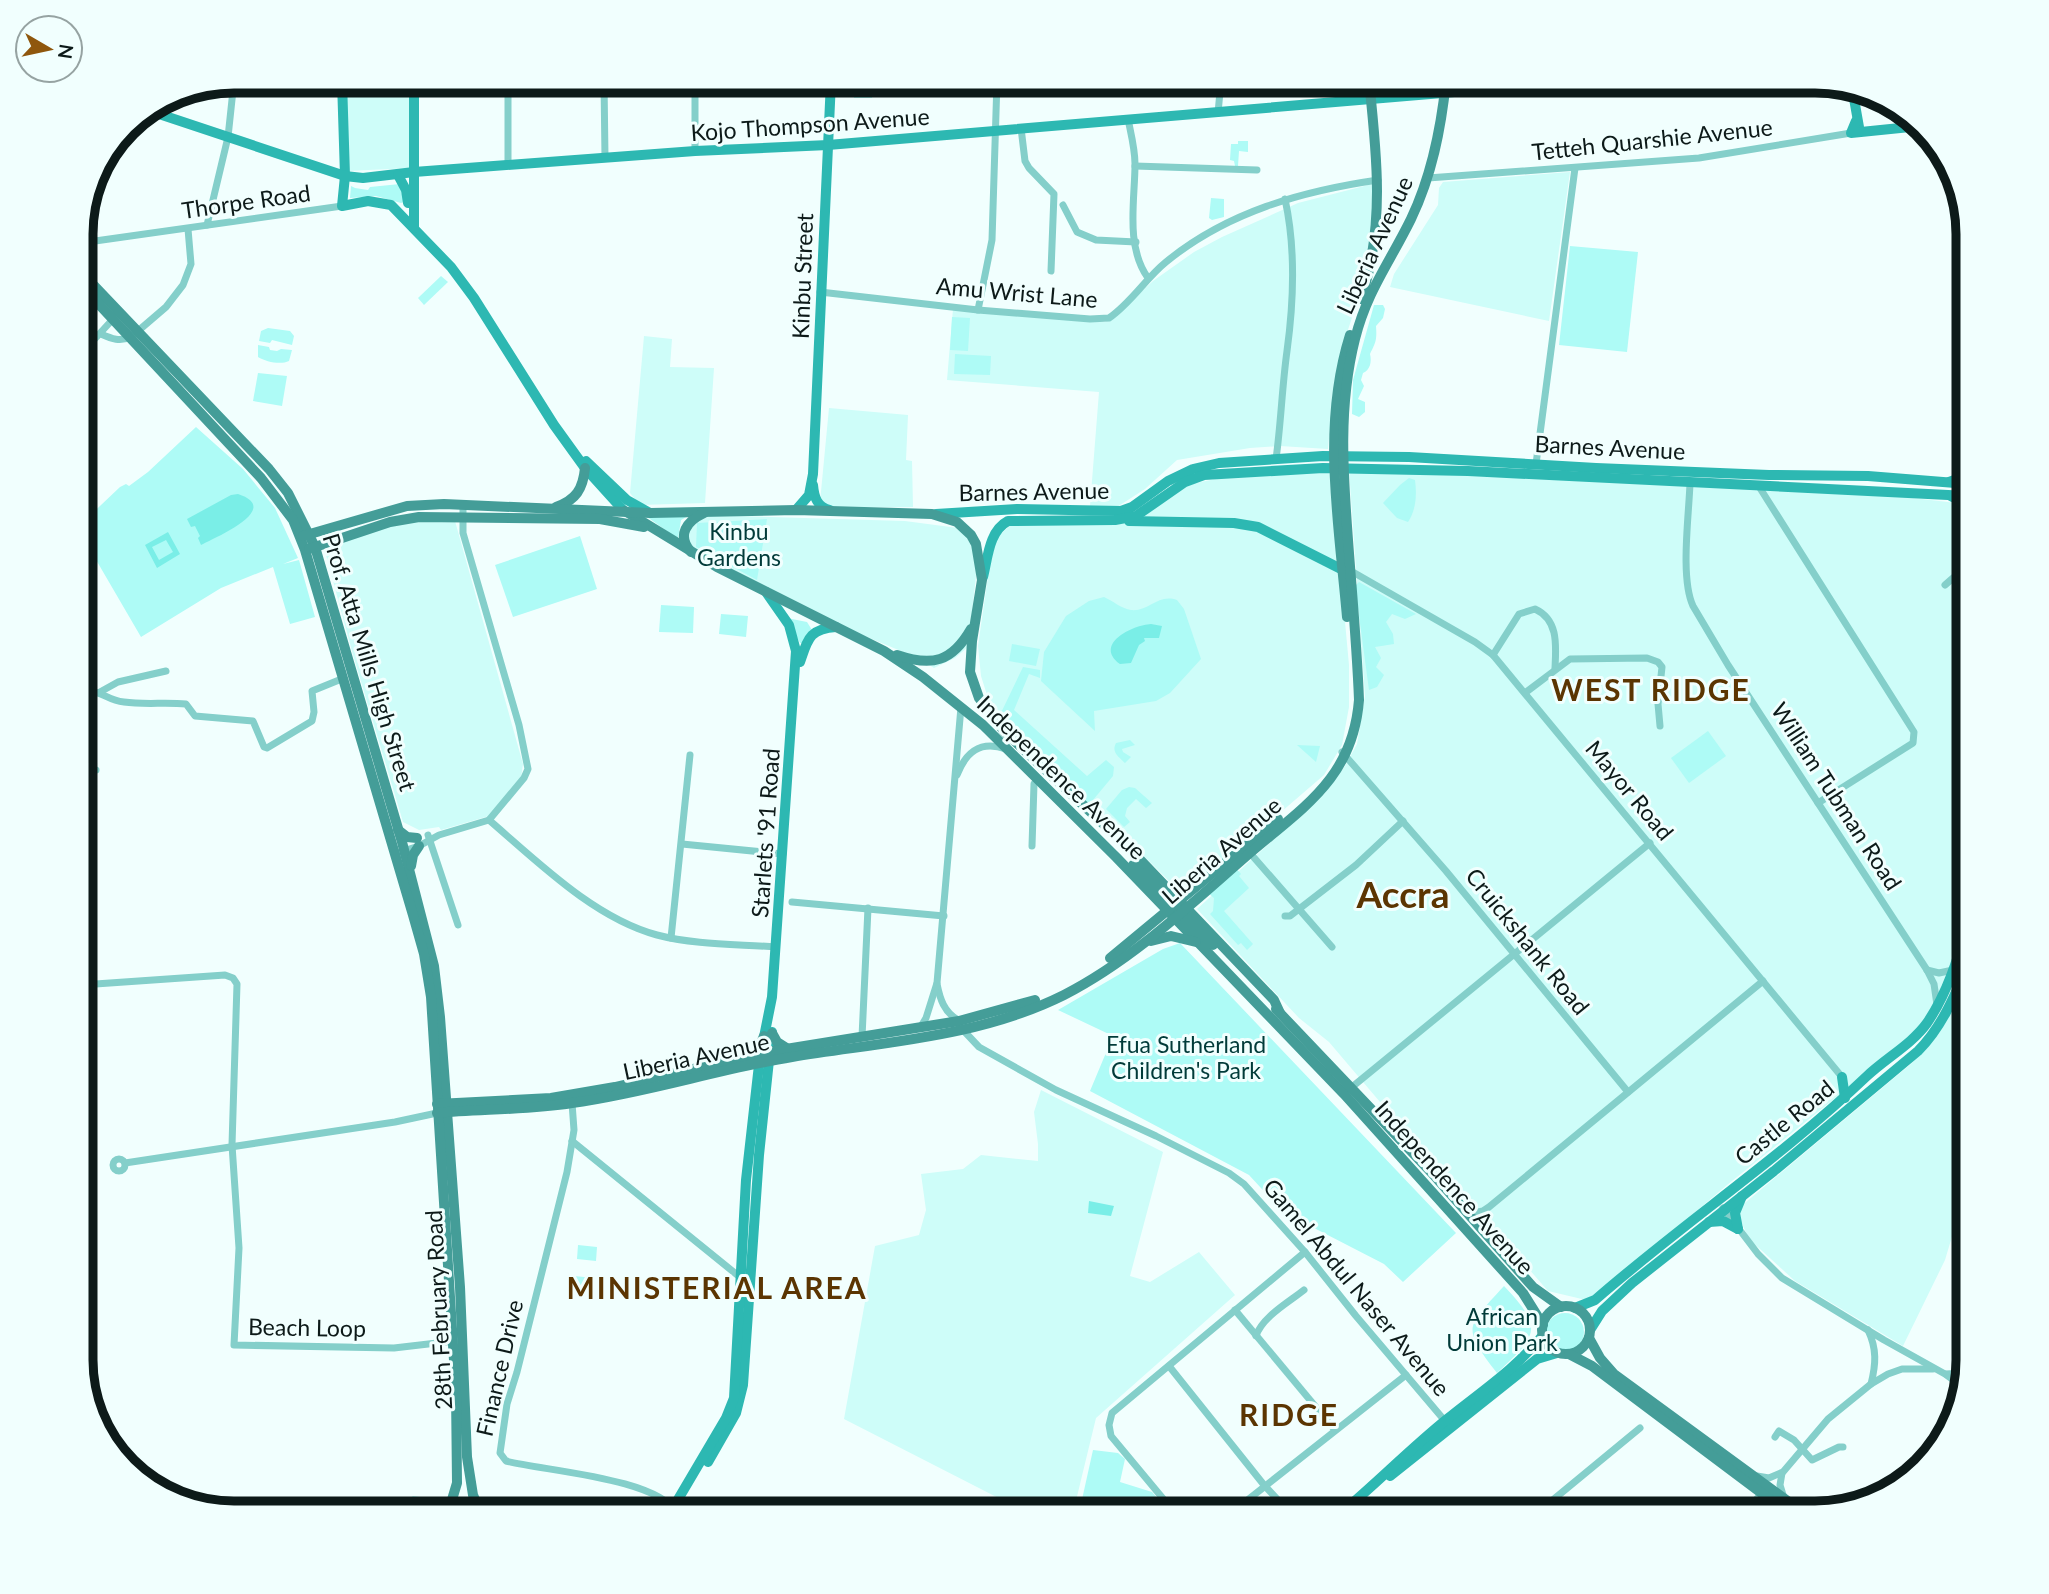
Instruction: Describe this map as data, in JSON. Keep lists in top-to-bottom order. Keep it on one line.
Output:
{"streets":{"main road":["Kojo Thompson Avenue","Tetteh Quarshie Avenue","Thorpe Road","Liberia Avenue","Kinbu Street","Barnes Avenue","Prof. Atta Mills High Street","Independence Avenue","Starlets '91 Road","Castle Road","28th February Road"],"street":["Amu Wrist Lane","Mayor Road","William Tubman Road","Cruickshank Road","Gamel Abdul Naser Avenue","Beach Loop","Finance Drive"]},"crossings":[["Kojo Thompson Avenue","Liberia Avenue"],["Kojo Thompson Avenue","Kinbu Street"],["Tetteh Quarshie Avenue","Liberia Avenue"],["Liberia Avenue","Barnes Avenue"],["Liberia Avenue","Prof. Atta Mills High Street"],["Liberia Avenue","Independence Avenue"],["Liberia Avenue","Mayor Road"],["Liberia Avenue","Starlets '91 Road"],["Liberia Avenue","Cruickshank Road"],["Liberia Avenue","Gamel Abdul Naser Avenue"],["Liberia Avenue","28th February Road"],["Liberia Avenue","Finance Drive"],["Kinbu Street","Amu Wrist Lane"],["Barnes Avenue","Prof. Atta Mills High Street"],["Barnes Avenue","Independence Avenue"],["Barnes Avenue","William Tubman Road"],["Prof. Atta Mills High Street","28th February Road"],["Independence Avenue","Starlets '91 Road"],["Independence Avenue","Castle Road"],["William Tubman Road","Castle Road"],["28th February Road","Beach Loop"]],"districts":["WEST RIDGE","Accra","MINISTERIAL AREA","RIDGE"],"parks":["Kinbu Gardens","Efua Sutherland Children's Park","African Union Park"],"north":"right"}
